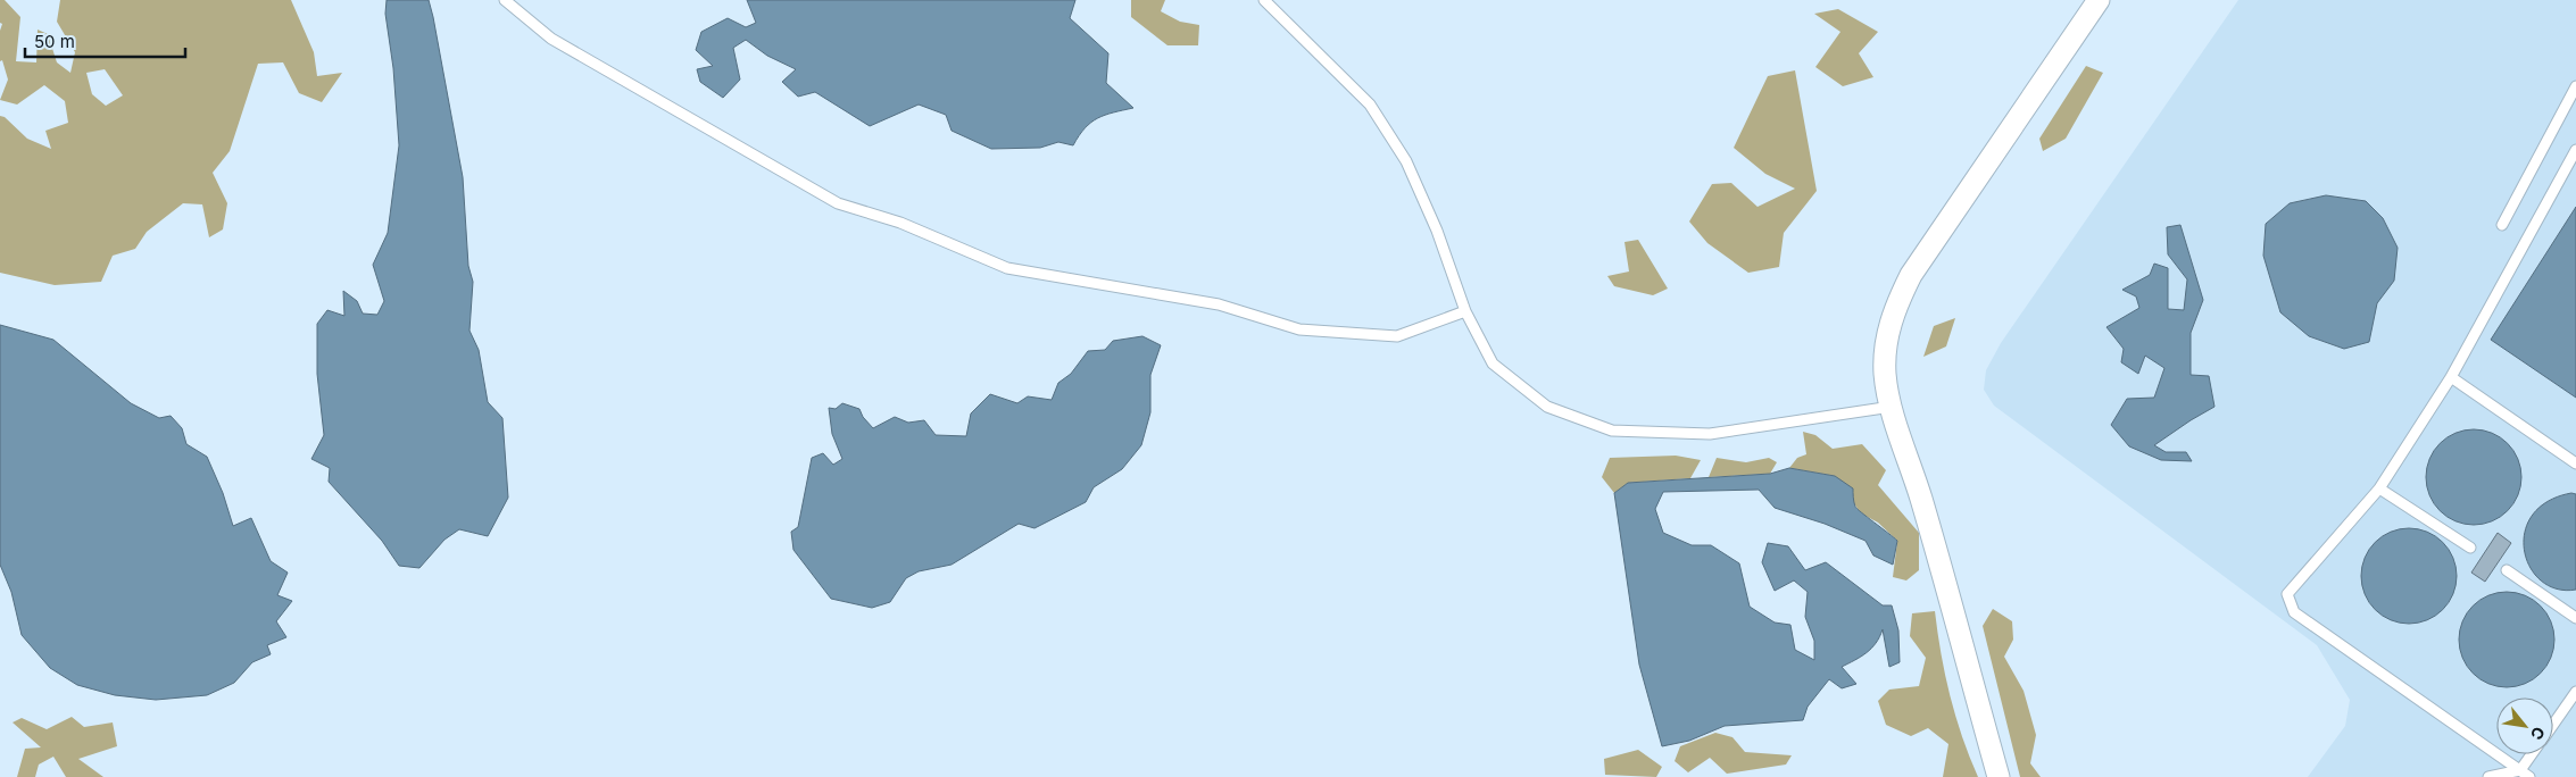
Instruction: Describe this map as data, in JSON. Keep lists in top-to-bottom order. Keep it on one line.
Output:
{"scale_bar":"50 m","north":"bottom right"}
